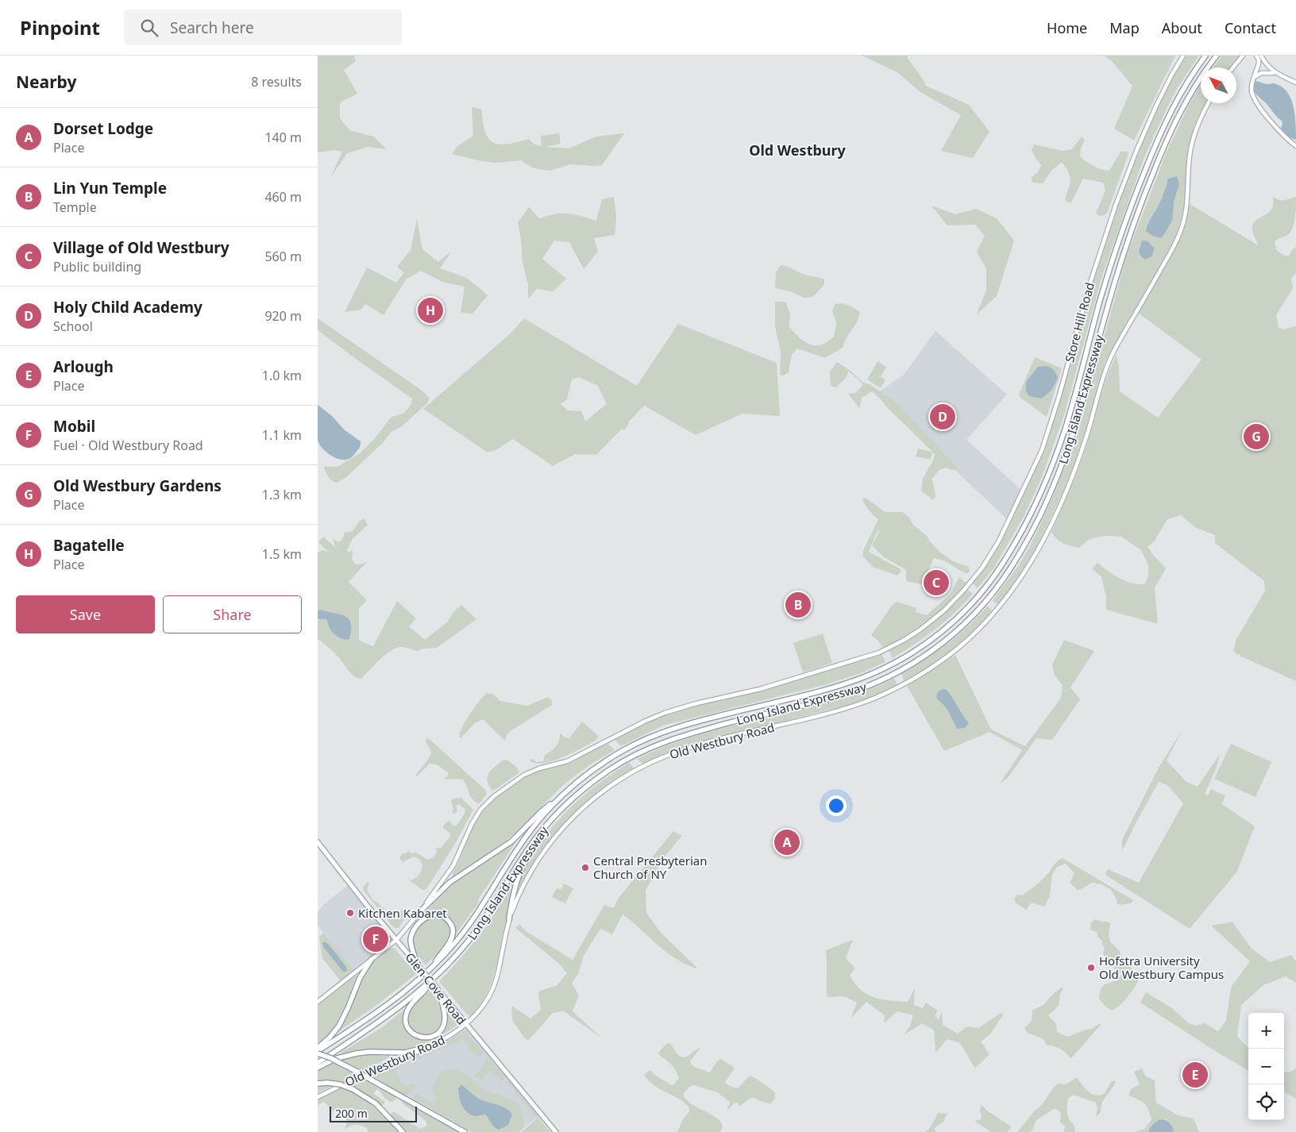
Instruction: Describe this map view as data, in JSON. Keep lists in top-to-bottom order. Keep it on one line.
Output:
{"streets":{"highway":["Long Island Expressway"],"main road":["Store Hill Road","Old Westbury Road","Glen Cove Road"]},"crossings":[["Old Westbury Road","Glen Cove Road"]],"districts":["Old Westbury"],"places":["Central Presbyterian Church of NY","Kitchen Kabaret","Hofstra University Old Westbury Campus"],"scale_bar":"200 m","north":"top left","page":{"header":"Pinpoint","search":"Search here","nav":["Home","Map","About","Contact"],"heading":["Nearby","8 results"],"list":[{"mark":"A","name":"Dorset Lodge","note":"Place","value":"140 m"},{"mark":"B","name":"Lin Yun Temple","note":"Temple","value":"460 m"},{"mark":"C","name":"Village of Old Westbury","note":"Public building","value":"560 m"},{"mark":"D","name":"Holy Child Academy","note":"School","value":"920 m"},{"mark":"E","name":"Arlough","note":"Place","value":"1.0 km"},{"mark":"F","name":"Mobil","note":"Fuel · Old Westbury Road","value":"1.1 km"},{"mark":"G","name":"Old Westbury Gardens","note":"Place","value":"1.3 km"},{"mark":"H","name":"Bagatelle","note":"Place","value":"1.5 km"}],"pins":["H","D","G","C","B","A","F","E"],"buttons":["Save","Share"],"map_buttons":["+","−"],"scale":"200 m"}}
